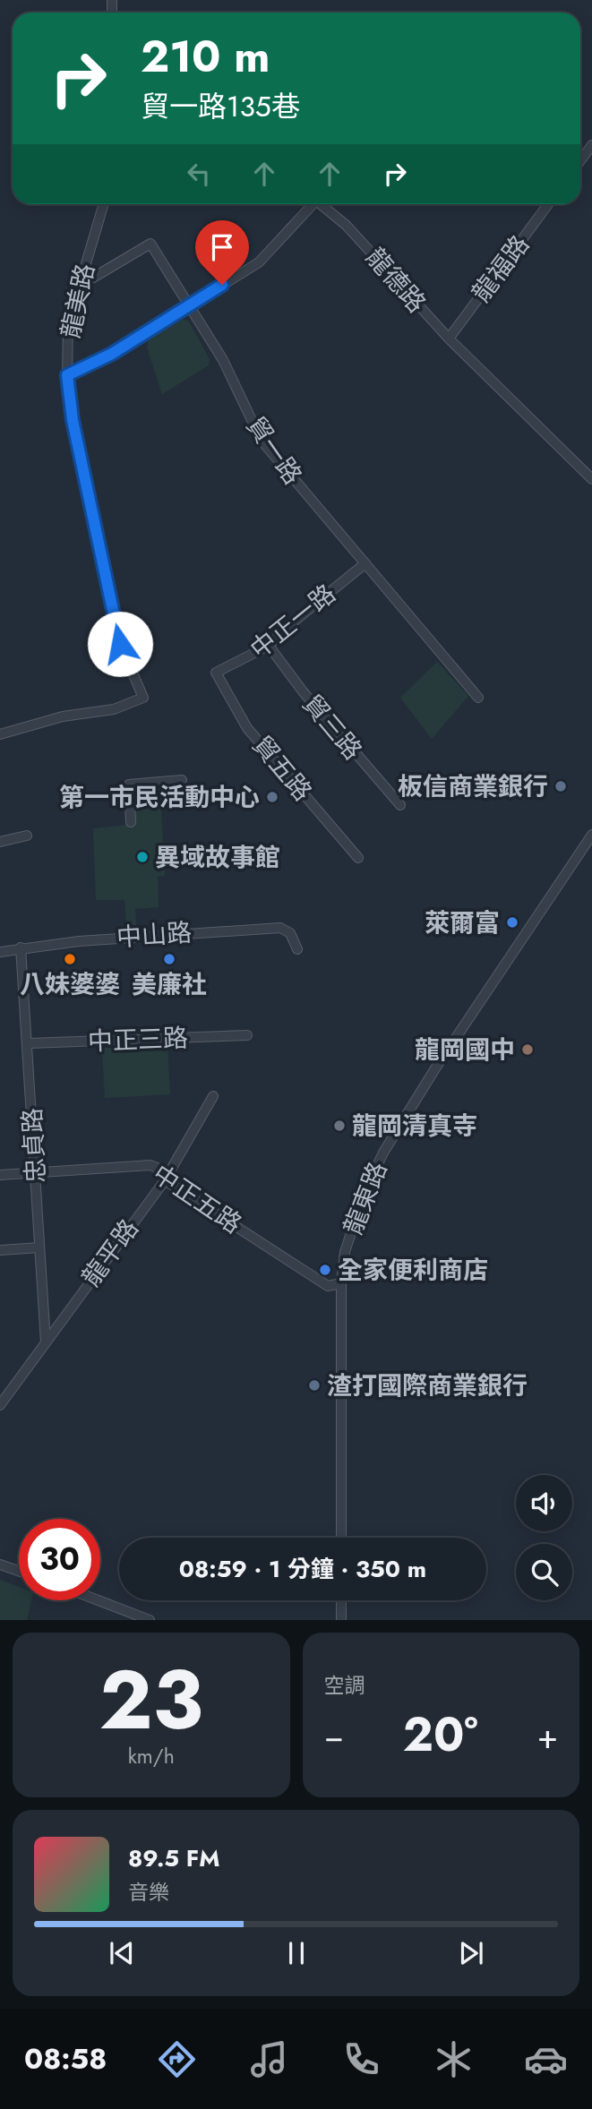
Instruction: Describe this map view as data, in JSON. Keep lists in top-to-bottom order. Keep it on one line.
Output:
{"streets":{"street":["龍福路","龍德路","龍美路","貿一路","中正一路","貿三路","貿五路","中山路","中正三路","忠貞路","龍東路","中正五路","龍平路"]},"crossings":[["龍福路","龍德路"],["龍德路","貿一路"],["龍美路","貿一路"],["貿一路","中正一路"],["中正一路","貿三路"],["中正一路","貿五路"],["中山路","忠貞路"],["中正三路","忠貞路"],["忠貞路","中正五路"],["忠貞路","龍平路"],["龍東路","中正五路"],["中正五路","龍平路"]],"places":["板信商業銀行","第一市民活動中心","異域故事館","萊爾富","八妹婆婆","美廉社","龍岡國中","龍岡清真寺","全家便利商店","渣打國際商業銀行"],"page":{"turn":["210 m","貿一路135巷"],"limit":"30","trip":"08:59 · 1 分鐘 · 350 m","tile":[["23","km/h"],"空調"],"heat":["−","20°","+"],"song":["89.5 FM","音樂"],"tabs":"08:58"}}
